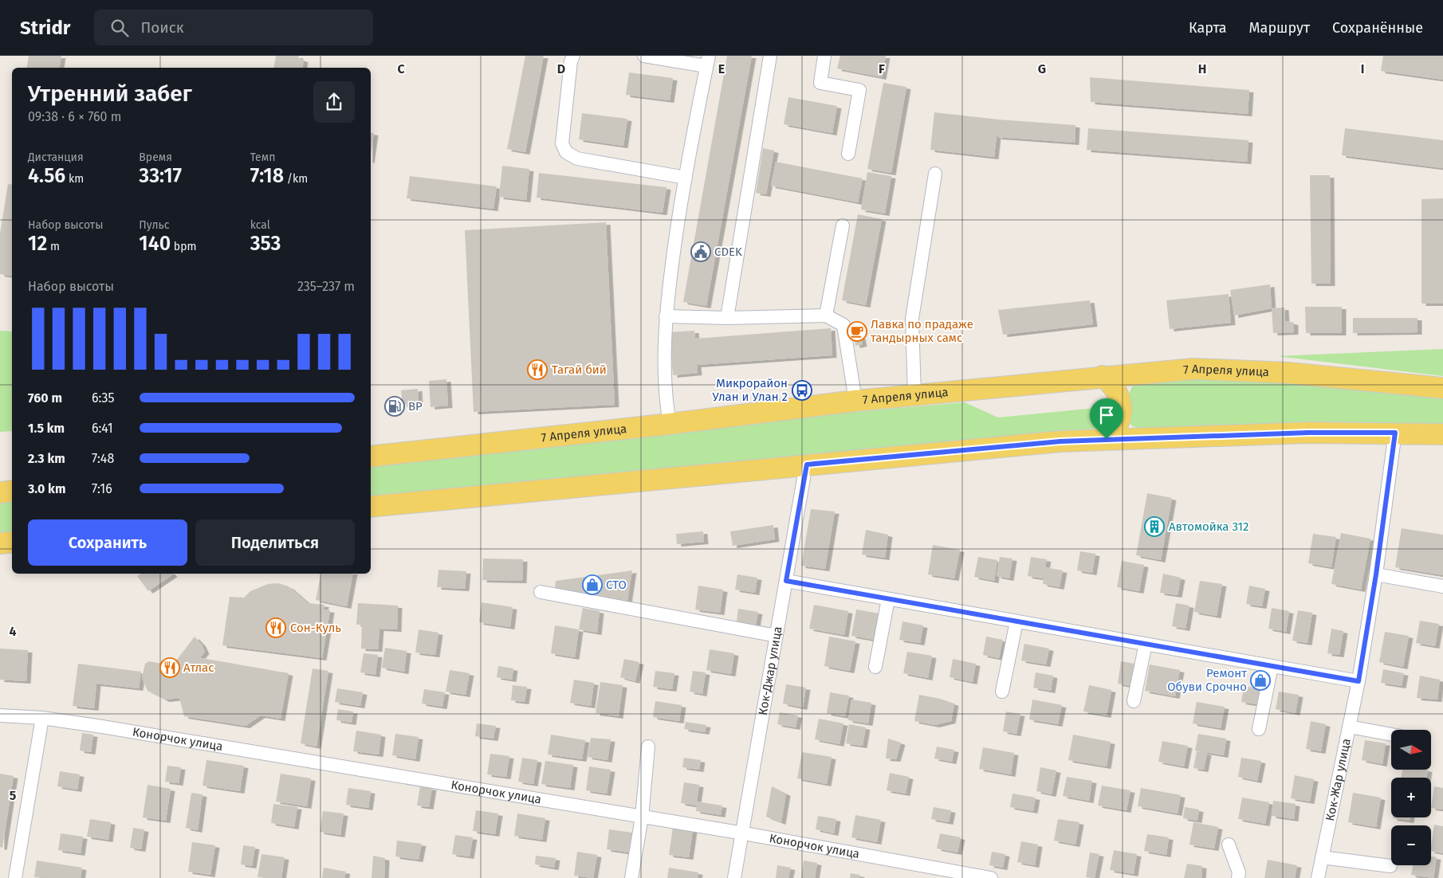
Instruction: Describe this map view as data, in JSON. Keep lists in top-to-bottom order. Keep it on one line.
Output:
{"streets":{"main road":["7 Апреля улица"],"street":["Кок-Джар улица","Конорчок улица","Кок-Жар улица"]},"crossings":[["Кок-Джар улица","Конорчок улица"]],"places":{"public building":["CDEK"],"cafe":["Лавка по прадаже тандырных самс"],"restaurant":["Тагай бий","Сон-Куль","Атлас"],"bus stop":["Микрорайон Улан и Улан 2"],"fuel station":["BP"],"building":["Автомойка 312"],"shop":["СТО","Ремонт Обуви Срочно"]},"north":"right","page":{"header":"Stridr","search":"Поиск","nav":["Карта","Маршрут","Сохранённые"],"heading":["Утренний забег","09:38 · 6 × 760 m"],"stats":[["Дистанция","4.56 km"],["Время","33:17"],["Темп","7:18 /km"],["Набор высоты","12 m"],["Пульс","140 bpm"],["kcal","353"]],"chart":["Набор высоты","235–237 m"],"list":[{"name":"760 m","note":"6:35"},{"name":"1.5 km","note":"6:41"},{"name":"2.3 km","note":"7:48"},{"name":"3.0 km","note":"7:16"}],"buttons":["Сохранить","Поделиться"],"map_buttons":["+","−"]},"grid":{"columns":["C","D","E","F","G","H","I"],"rows":["4","5"]}}
